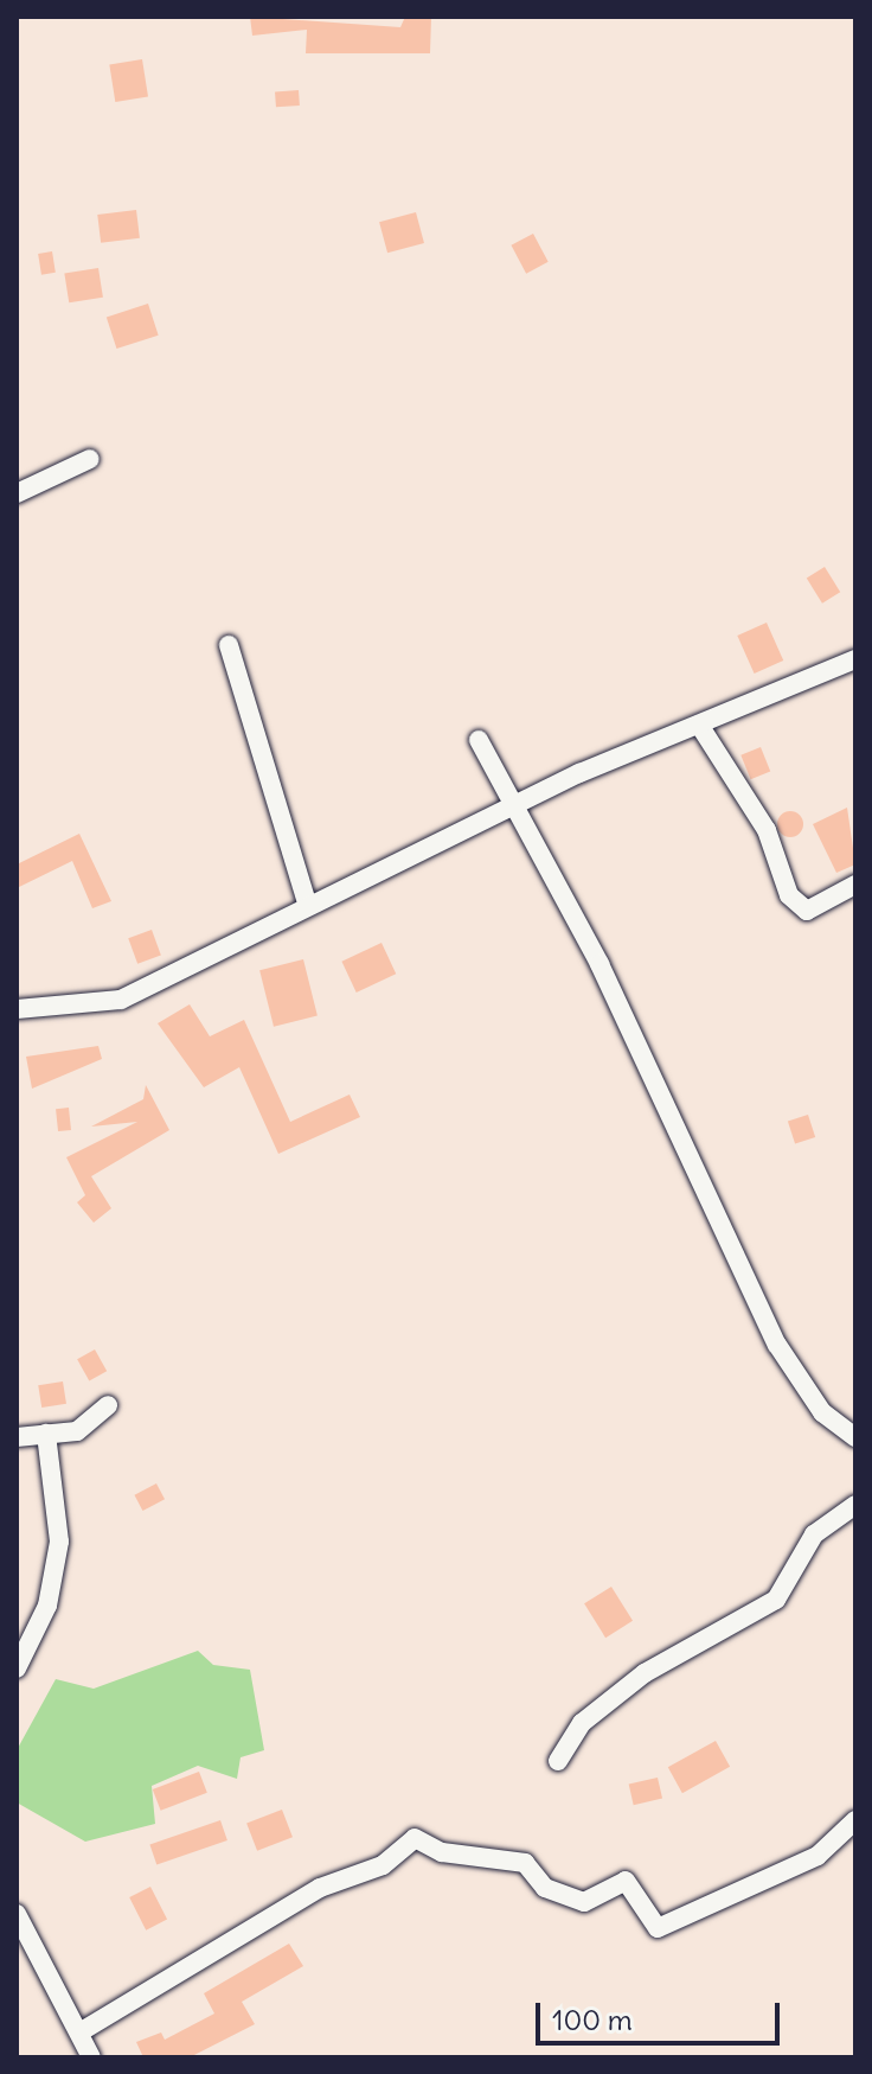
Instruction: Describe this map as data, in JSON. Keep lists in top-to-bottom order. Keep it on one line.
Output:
{"scale_bar":"100 m"}
